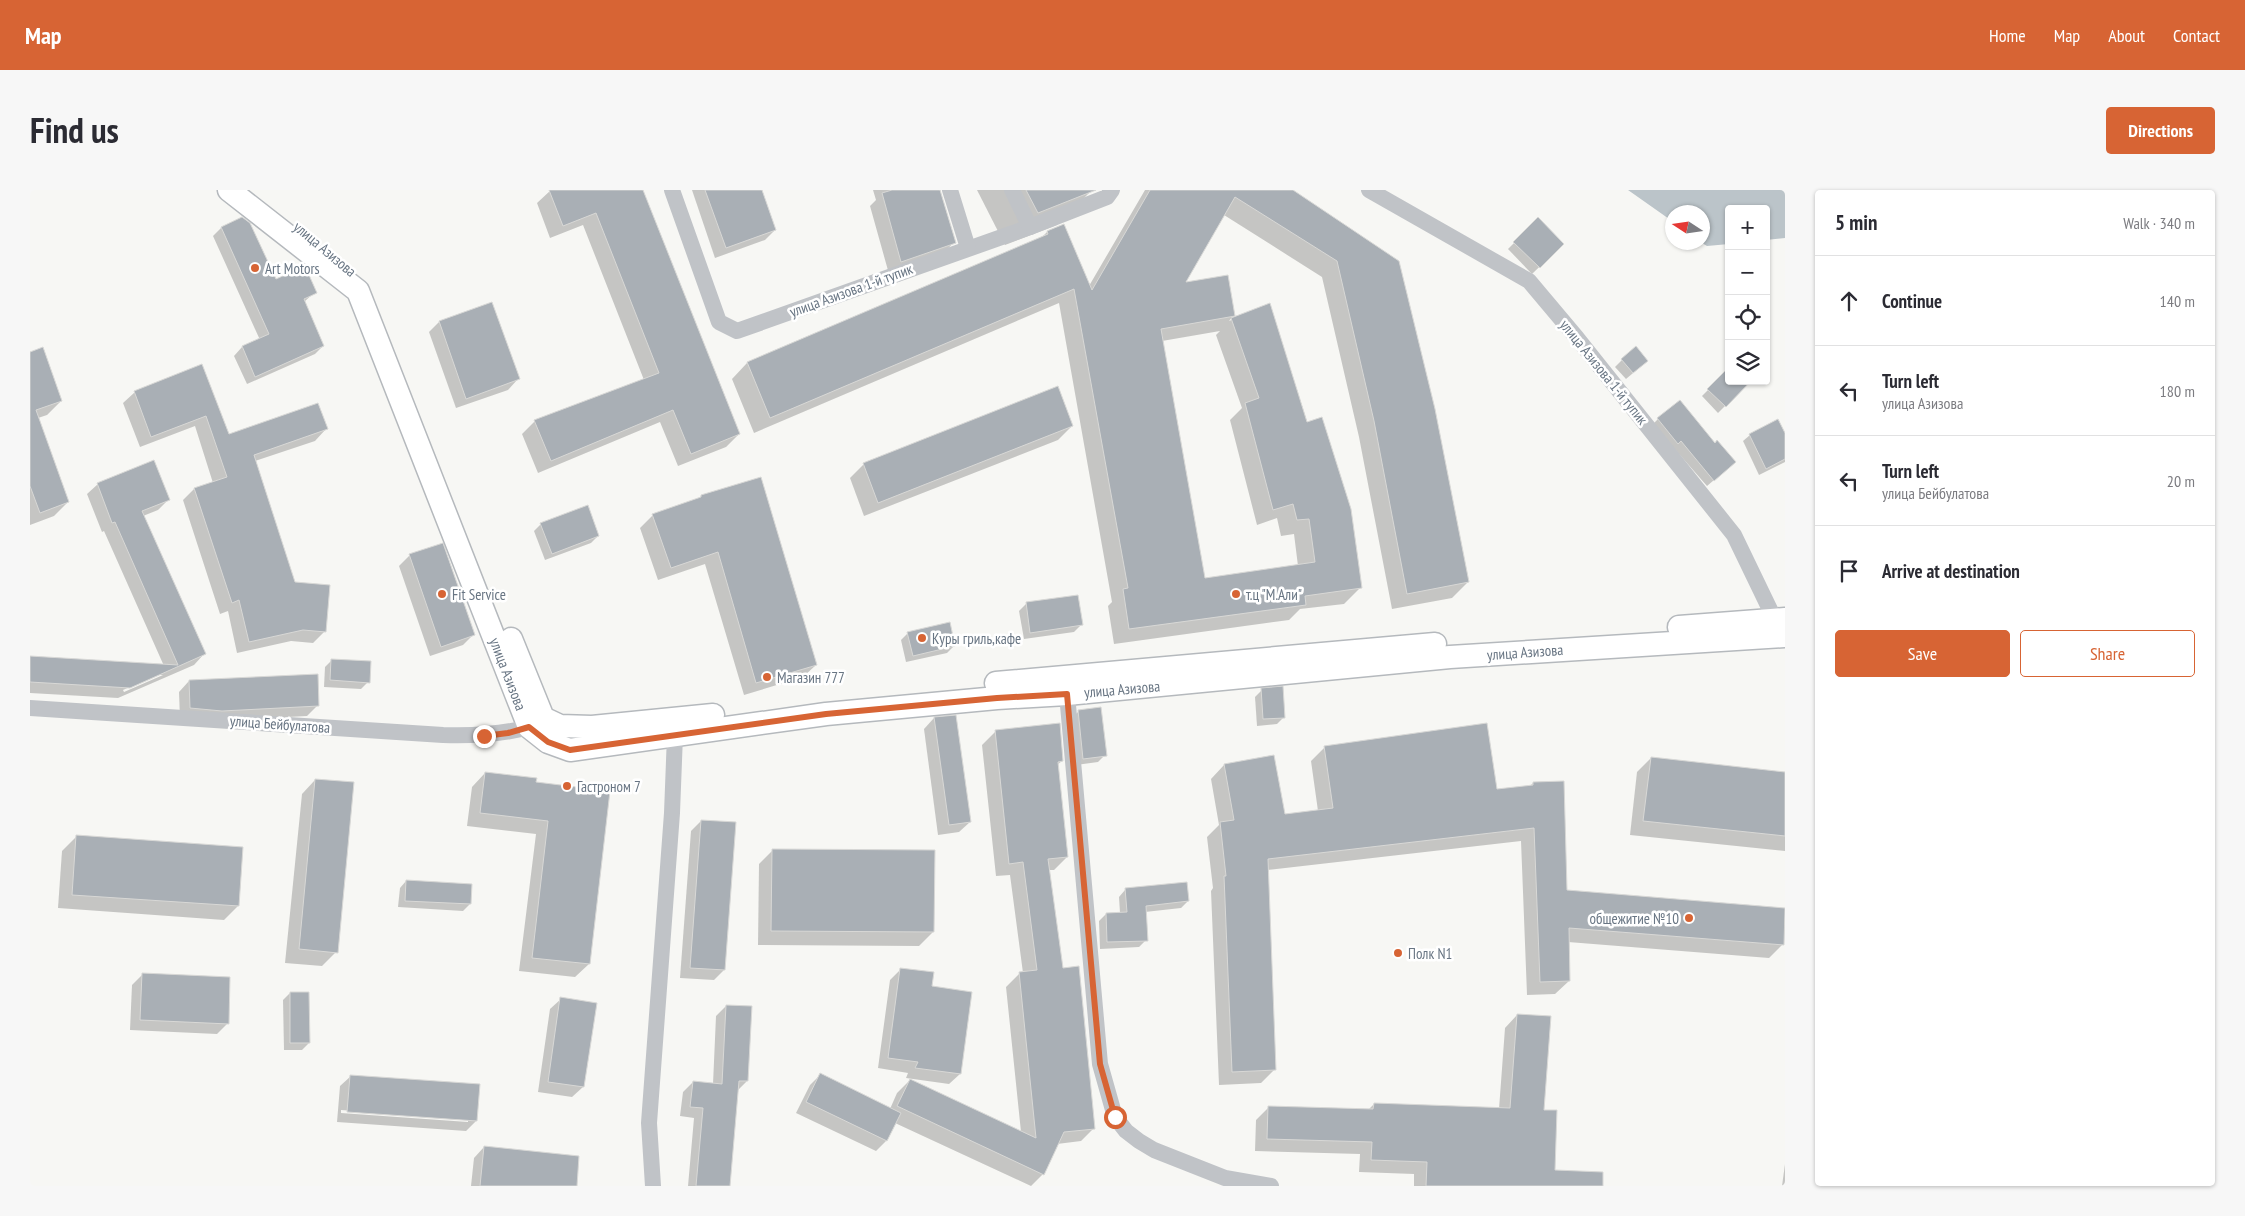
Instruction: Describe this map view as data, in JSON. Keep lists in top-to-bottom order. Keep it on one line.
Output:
{"streets":{"main road":["улица Азизова"],"street":["улица Азизова 1-й тупик","улица Бейбулатова"]},"crossings":[["улица Азизова","улица Азизова 1-й тупик"],["улица Азизова","улица Бейбулатова"]],"places":["Art Motors","Fit Service","т.ц \"М.Али\"","Куры гриль,кафе","Магазин 777","Гастроном 7","общежитие №10","Полк N1"],"north":"left","page":{"header":"Map","nav":["Home","Map","About","Contact"],"title":"Find us","buttons":["Directions",["Save","Share"]],"heading":["5 min","Walk · 340 m"],"map_buttons":["+","−"],"list":[["Continue","140 m"],["Turn left","улица Азизова","180 m"],["Turn left","улица Бейбулатова","20 m"],"Arrive at destination"]}}
